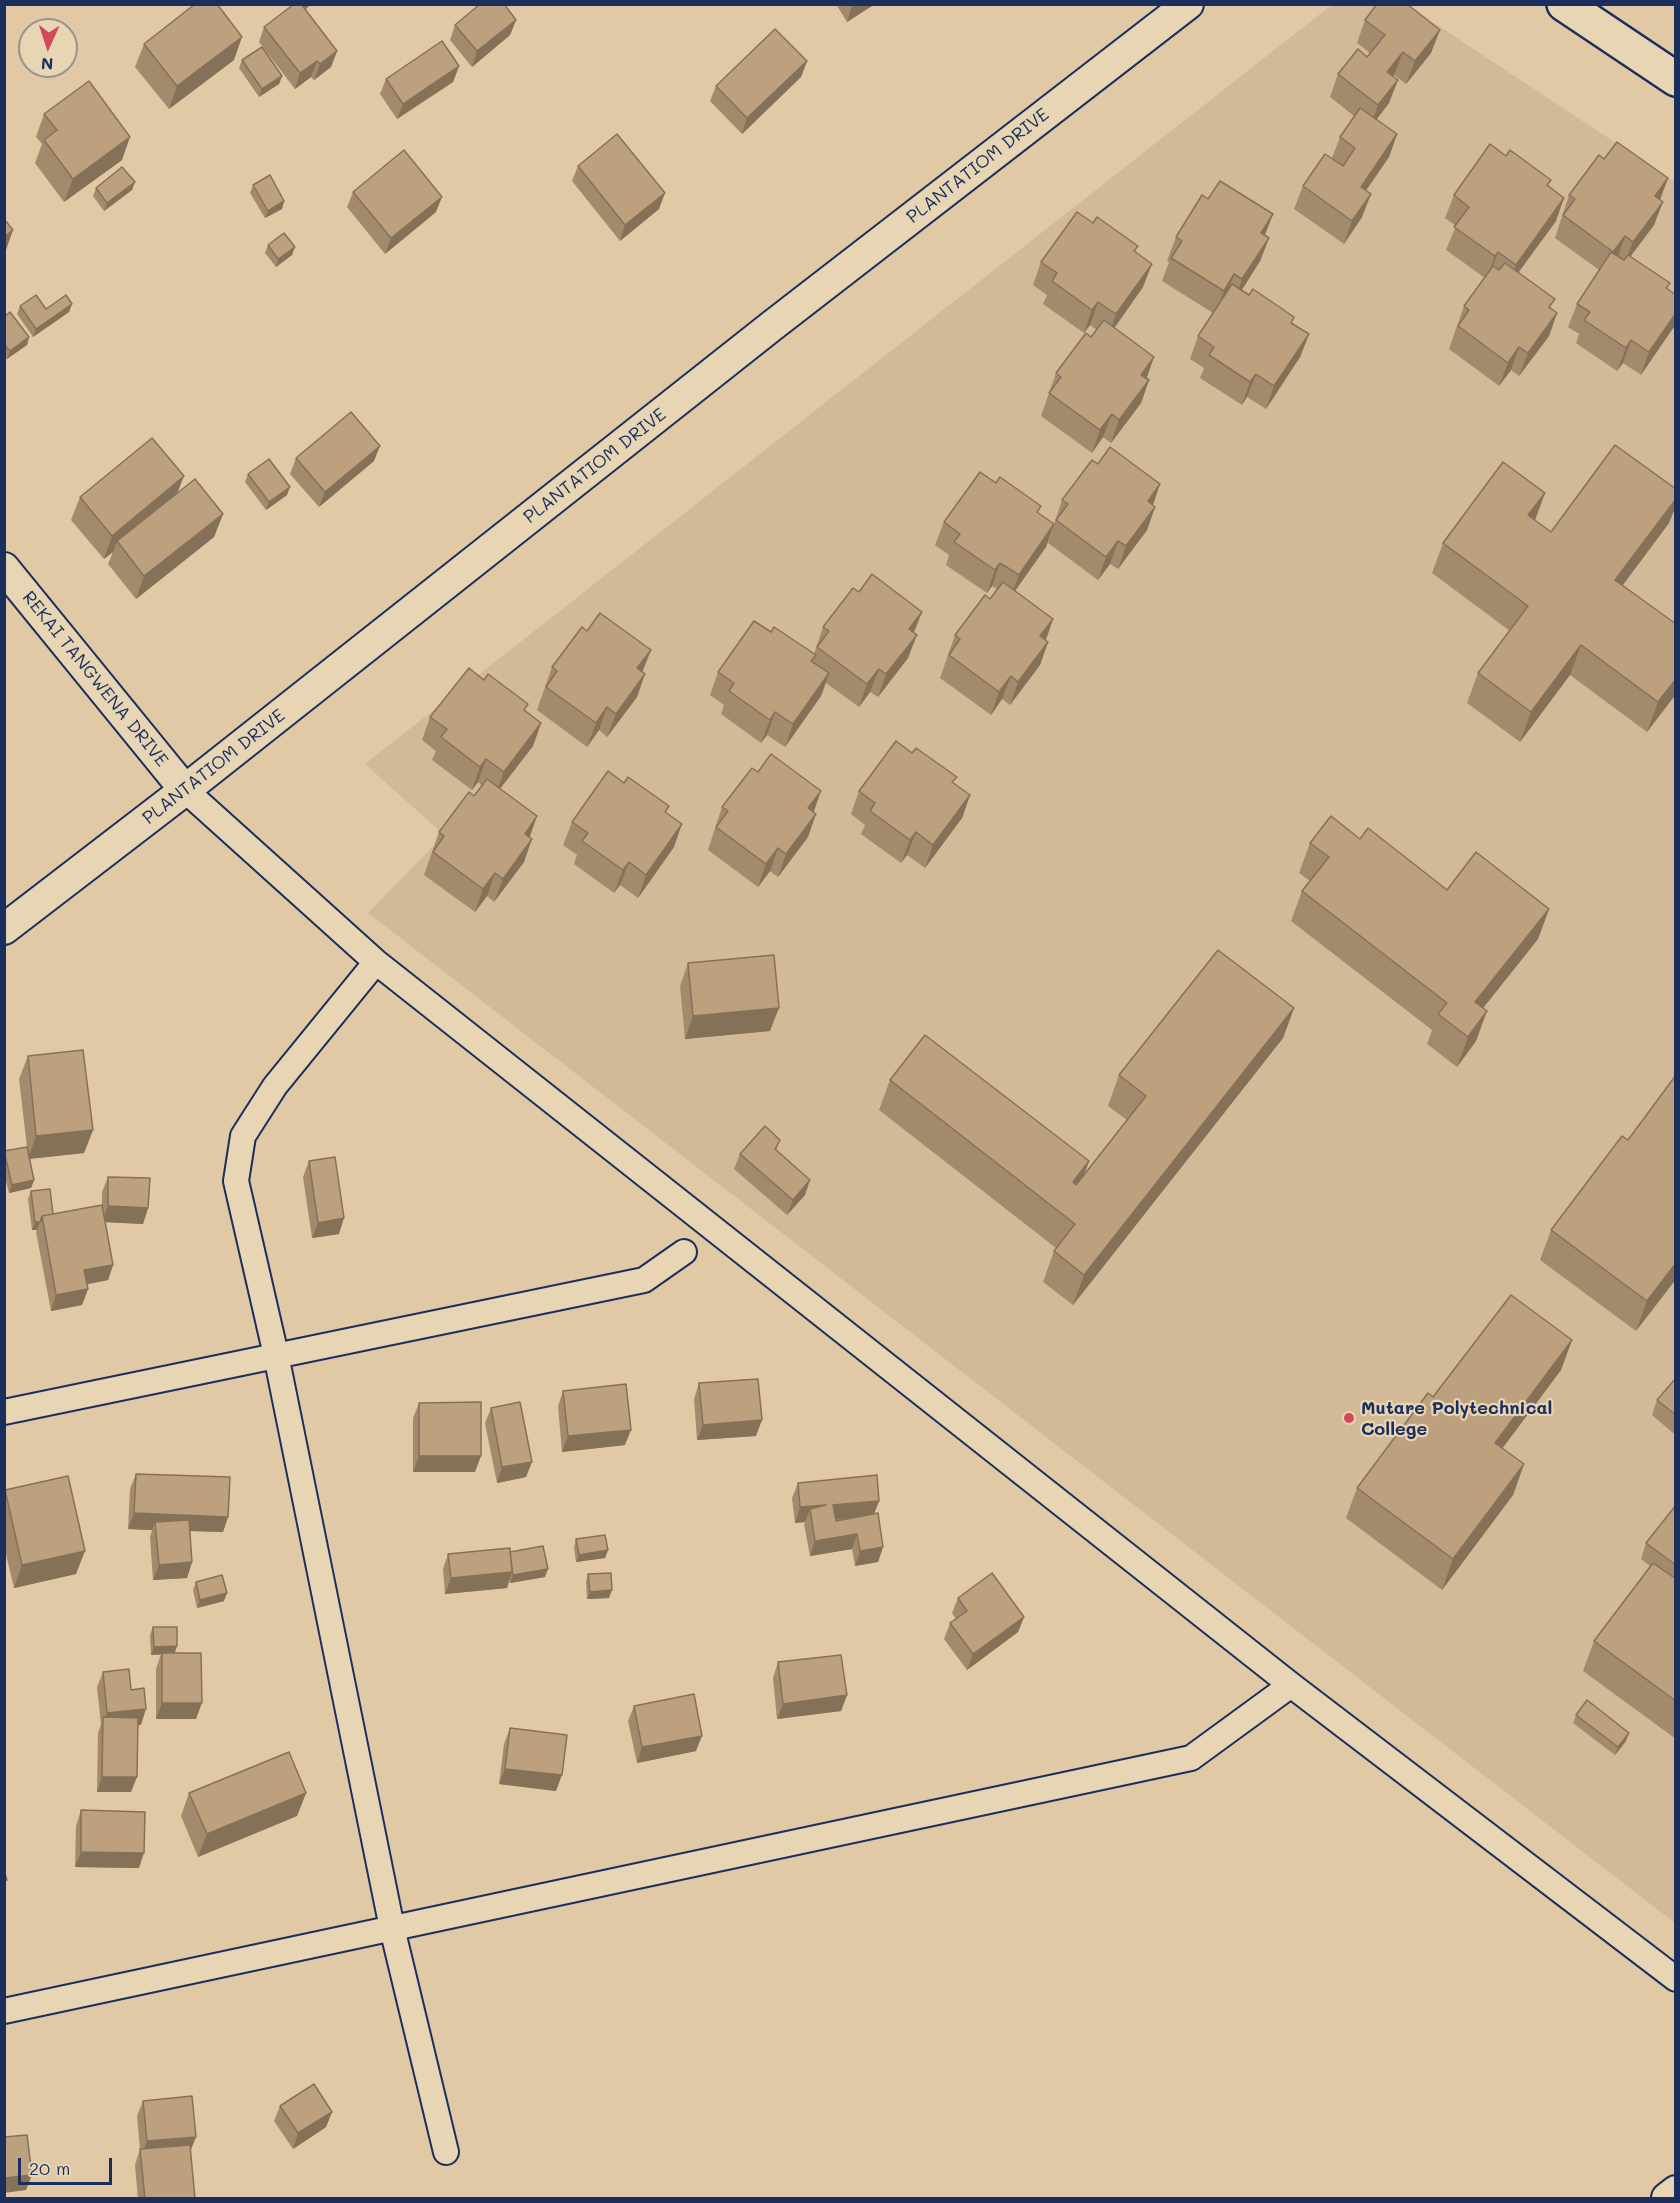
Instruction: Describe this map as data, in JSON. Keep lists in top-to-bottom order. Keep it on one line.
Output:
{"streets":{"street":["PLANTATIOM DRIVE","REKAI TANGWENA DRIVE"]},"crossings":[["PLANTATIOM DRIVE","REKAI TANGWENA DRIVE"]],"places":["Mutare Polytechnical College"],"scale_bar":"20 m","north":"bottom"}
